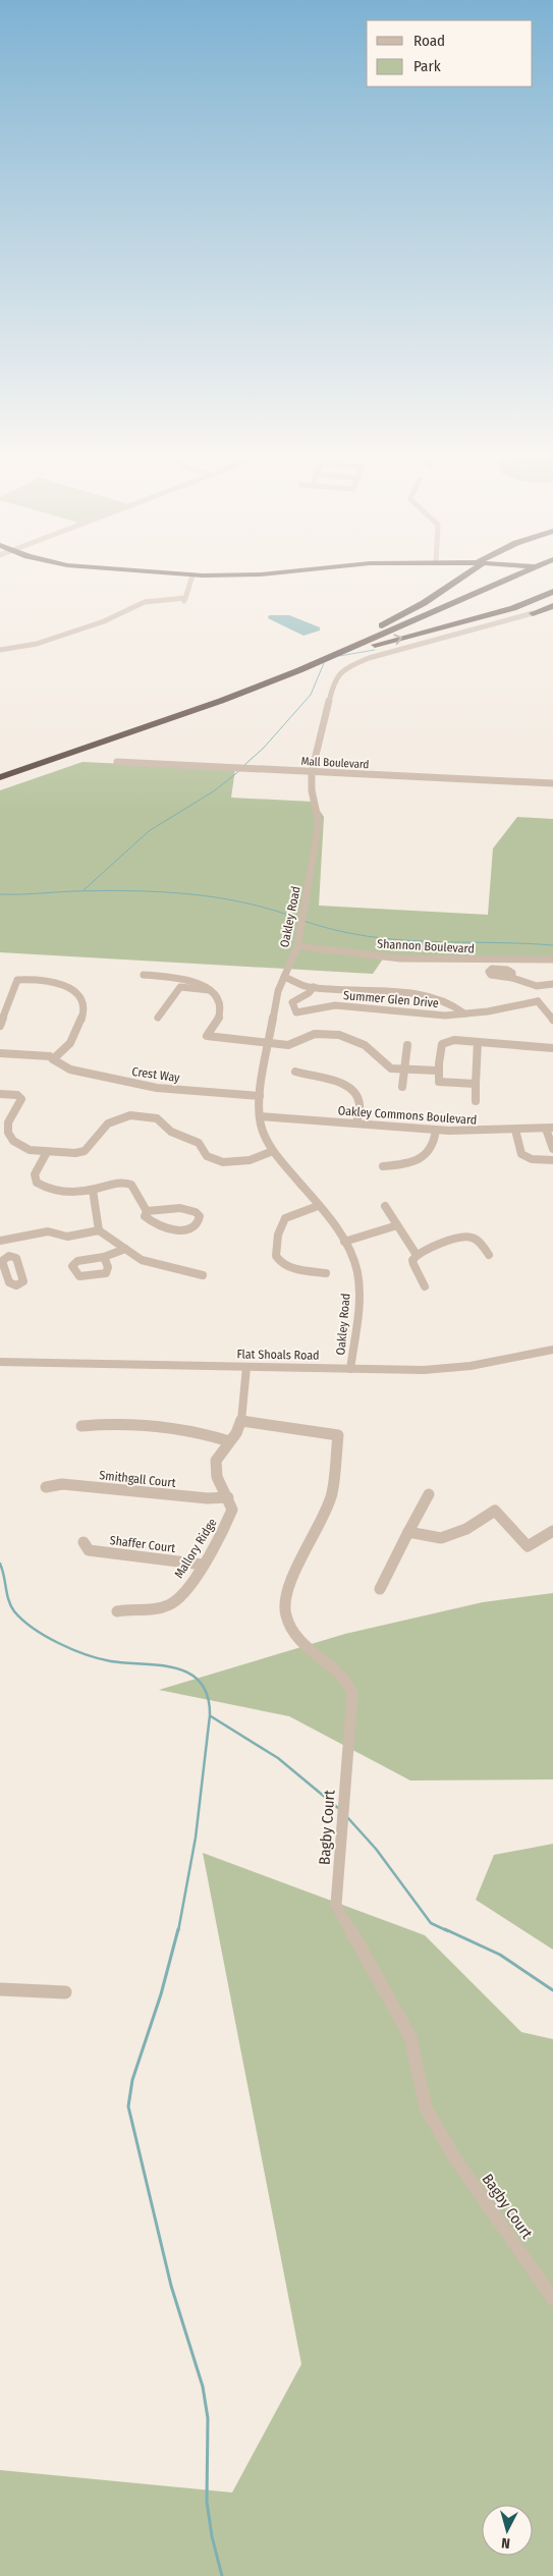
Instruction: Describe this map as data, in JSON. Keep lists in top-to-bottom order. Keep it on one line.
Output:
{"streets":{"street":["Mall Boulevard","Oakley Road","Shannon Boulevard","Summer Glen Drive","Crest Way","Oakley Commons Boulevard","Flat Shoals Road","Smithgall Court","Shaffer Court","Mallory Ridge","Bagby Court"]},"crossings":[["Mall Boulevard","Oakley Road"],["Oakley Road","Shannon Boulevard"],["Oakley Road","Crest Way"],["Oakley Road","Oakley Commons Boulevard"],["Oakley Road","Flat Shoals Road"],["Flat Shoals Road","Mallory Ridge"],["Smithgall Court","Mallory Ridge"],["Shaffer Court","Mallory Ridge"],["Mallory Ridge","Bagby Court"]],"legend":["Road","Park"],"north":"bottom"}
